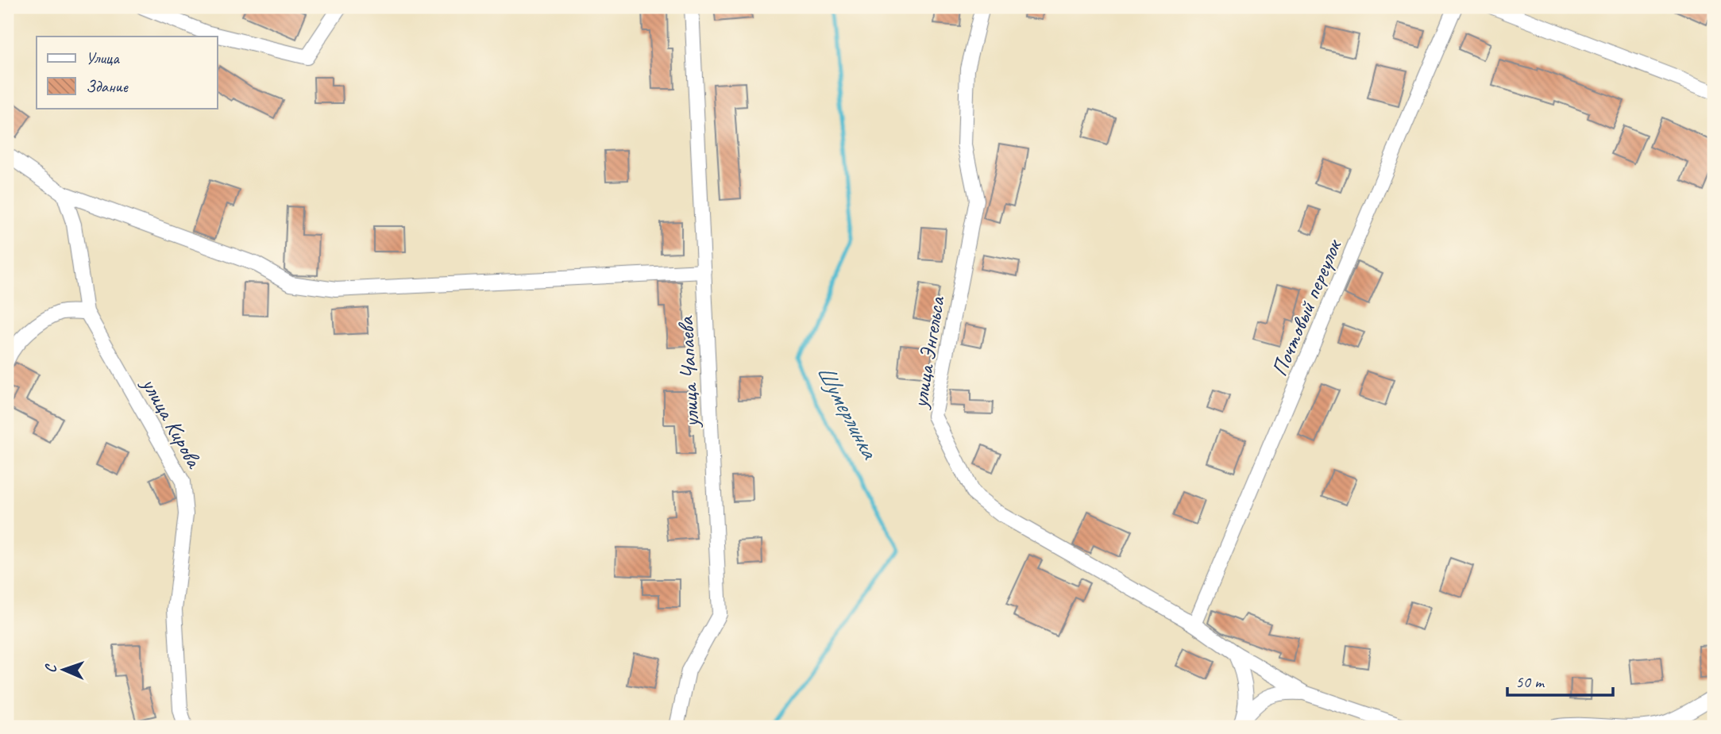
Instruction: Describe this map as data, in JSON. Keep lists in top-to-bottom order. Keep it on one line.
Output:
{"streets":{"street":["Почтовый переулок","улица Энгельса","улица Чапаева","улица Кирова"]},"crossings":[["Почтовый переулок","улица Энгельса"]],"water":["Шумерлинка"],"legend":["Улица","Здание"],"scale_bar":"50 m","north":"left"}
